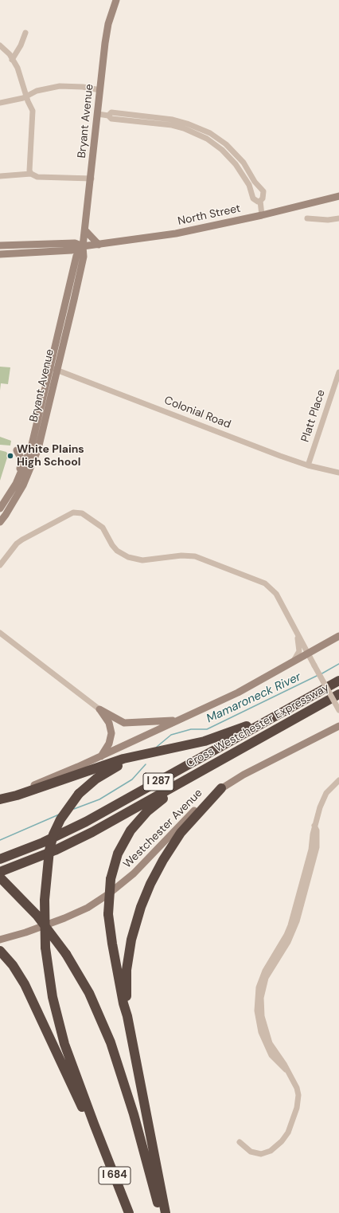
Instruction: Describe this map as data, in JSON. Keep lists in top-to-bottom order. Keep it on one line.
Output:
{"streets":{"highway":["Cross Westchester Expressway","I 287","I 684"],"main road":["Bryant Avenue","North Street","Westchester Avenue"],"street":["Colonial Road","Platt Place"]},"crossings":[["Bryant Avenue","North Street"],["Bryant Avenue","Colonial Road"],["Colonial Road","Platt Place"]],"water":["Mamaroneck River"],"places":["White Plains High School"]}
